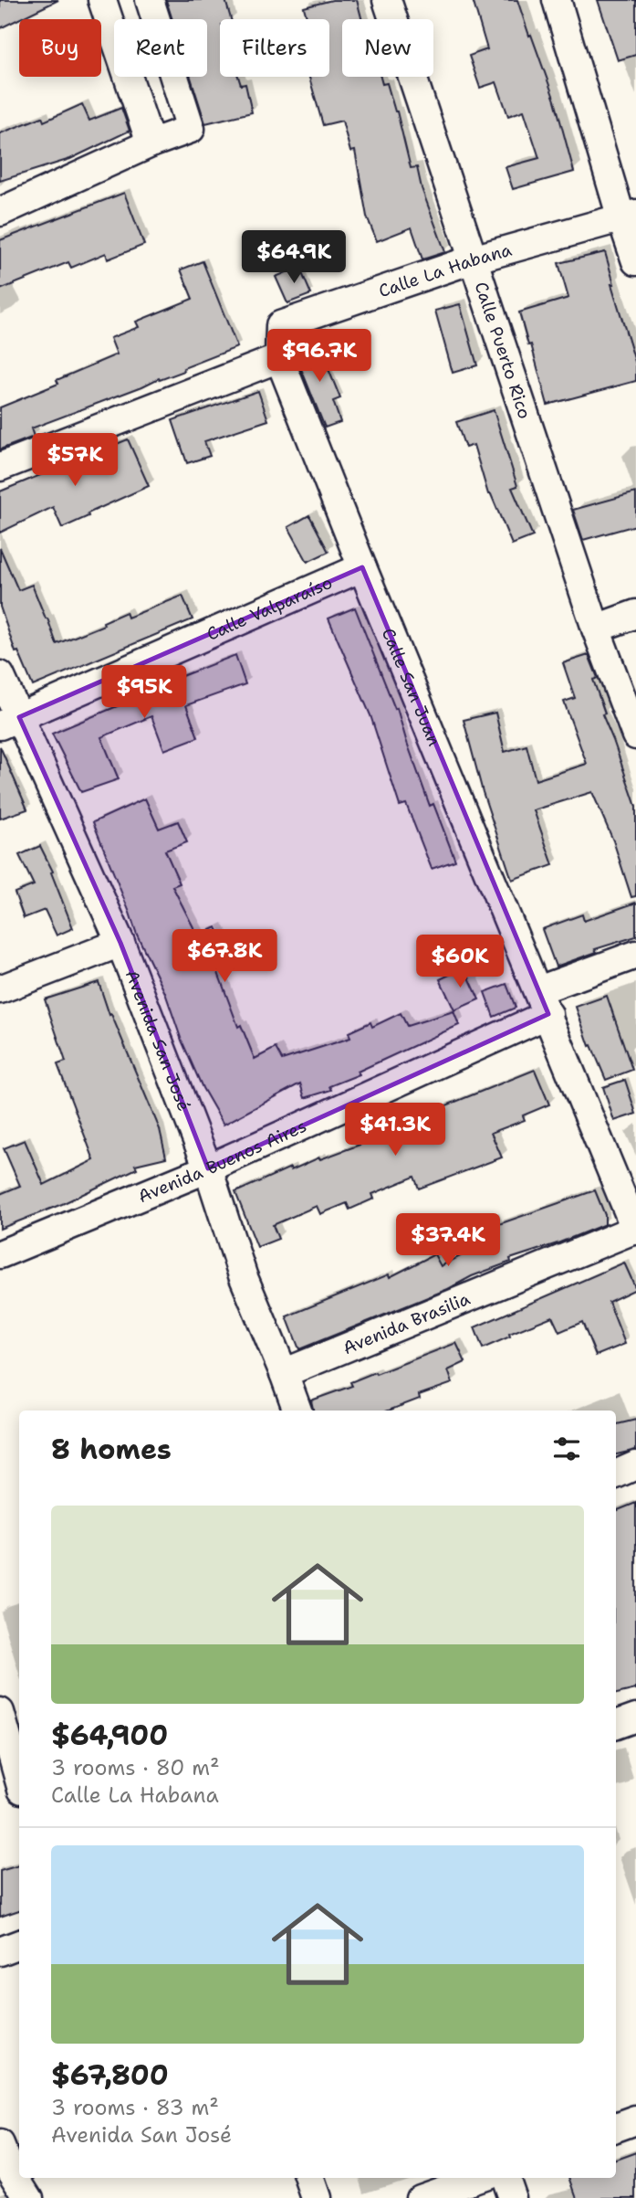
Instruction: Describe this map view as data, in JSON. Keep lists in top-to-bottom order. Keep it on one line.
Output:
{"streets":{"street":["Calle La Habana","Calle Puerto Rico","Calle Valparaíso","Calle San Juan","Avenida San José","Avenida Buenos Aires","Avenida Brasilia"]},"crossings":[["Calle La Habana","Calle Puerto Rico"],["Calle La Habana","Calle San Juan"],["Calle Valparaíso","Calle San Juan"],["Calle Valparaíso","Avenida San José"],["Calle San Juan","Avenida Buenos Aires"],["Calle San Juan","Avenida Brasilia"],["Avenida San José","Avenida Buenos Aires"],["Avenida San José","Avenida Brasilia"]],"page":{"chip":["Buy","Rent","Filters","New"],"price":["$64.9K","$96.7K","$57K","$95K","$67.8K","$60K","$41.3K","$37.4K"],"heading":"8 homes","list":[{"name":"$64,900","note":"3 rooms · 80 m² · Calle La Habana"},{"name":"$67,800","note":"3 rooms · 83 m² · Avenida San José"}]}}
